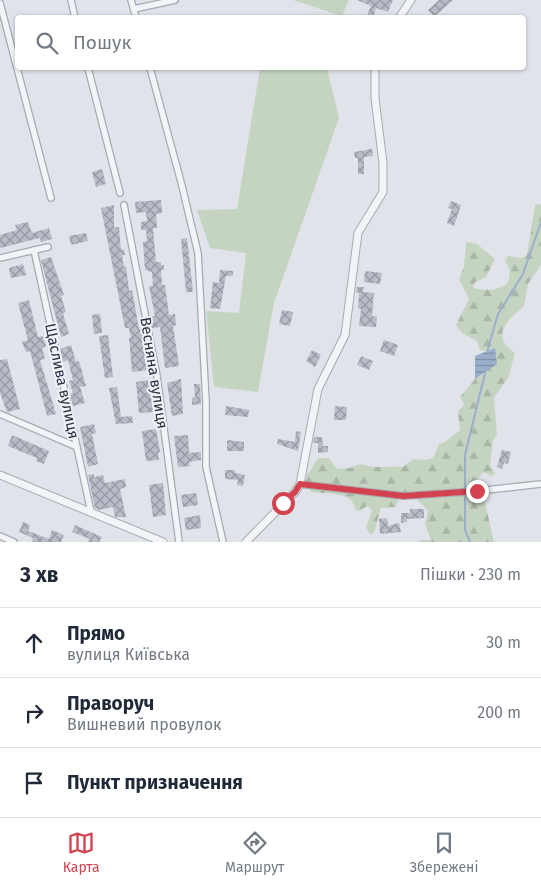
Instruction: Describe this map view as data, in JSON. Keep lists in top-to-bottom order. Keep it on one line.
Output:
{"streets":{"street":["Весняна вулиця","Щаслива вулиця"]},"page":{"search":"Пошук","heading":["3 хв","Пішки · 230 m"],"list":[["Прямо","вулиця Київська","30 m"],["Праворуч","Вишневий провулок","200 m"],"Пункт призначення"],"nav":["Карта","Маршрут","Збережені"]}}
